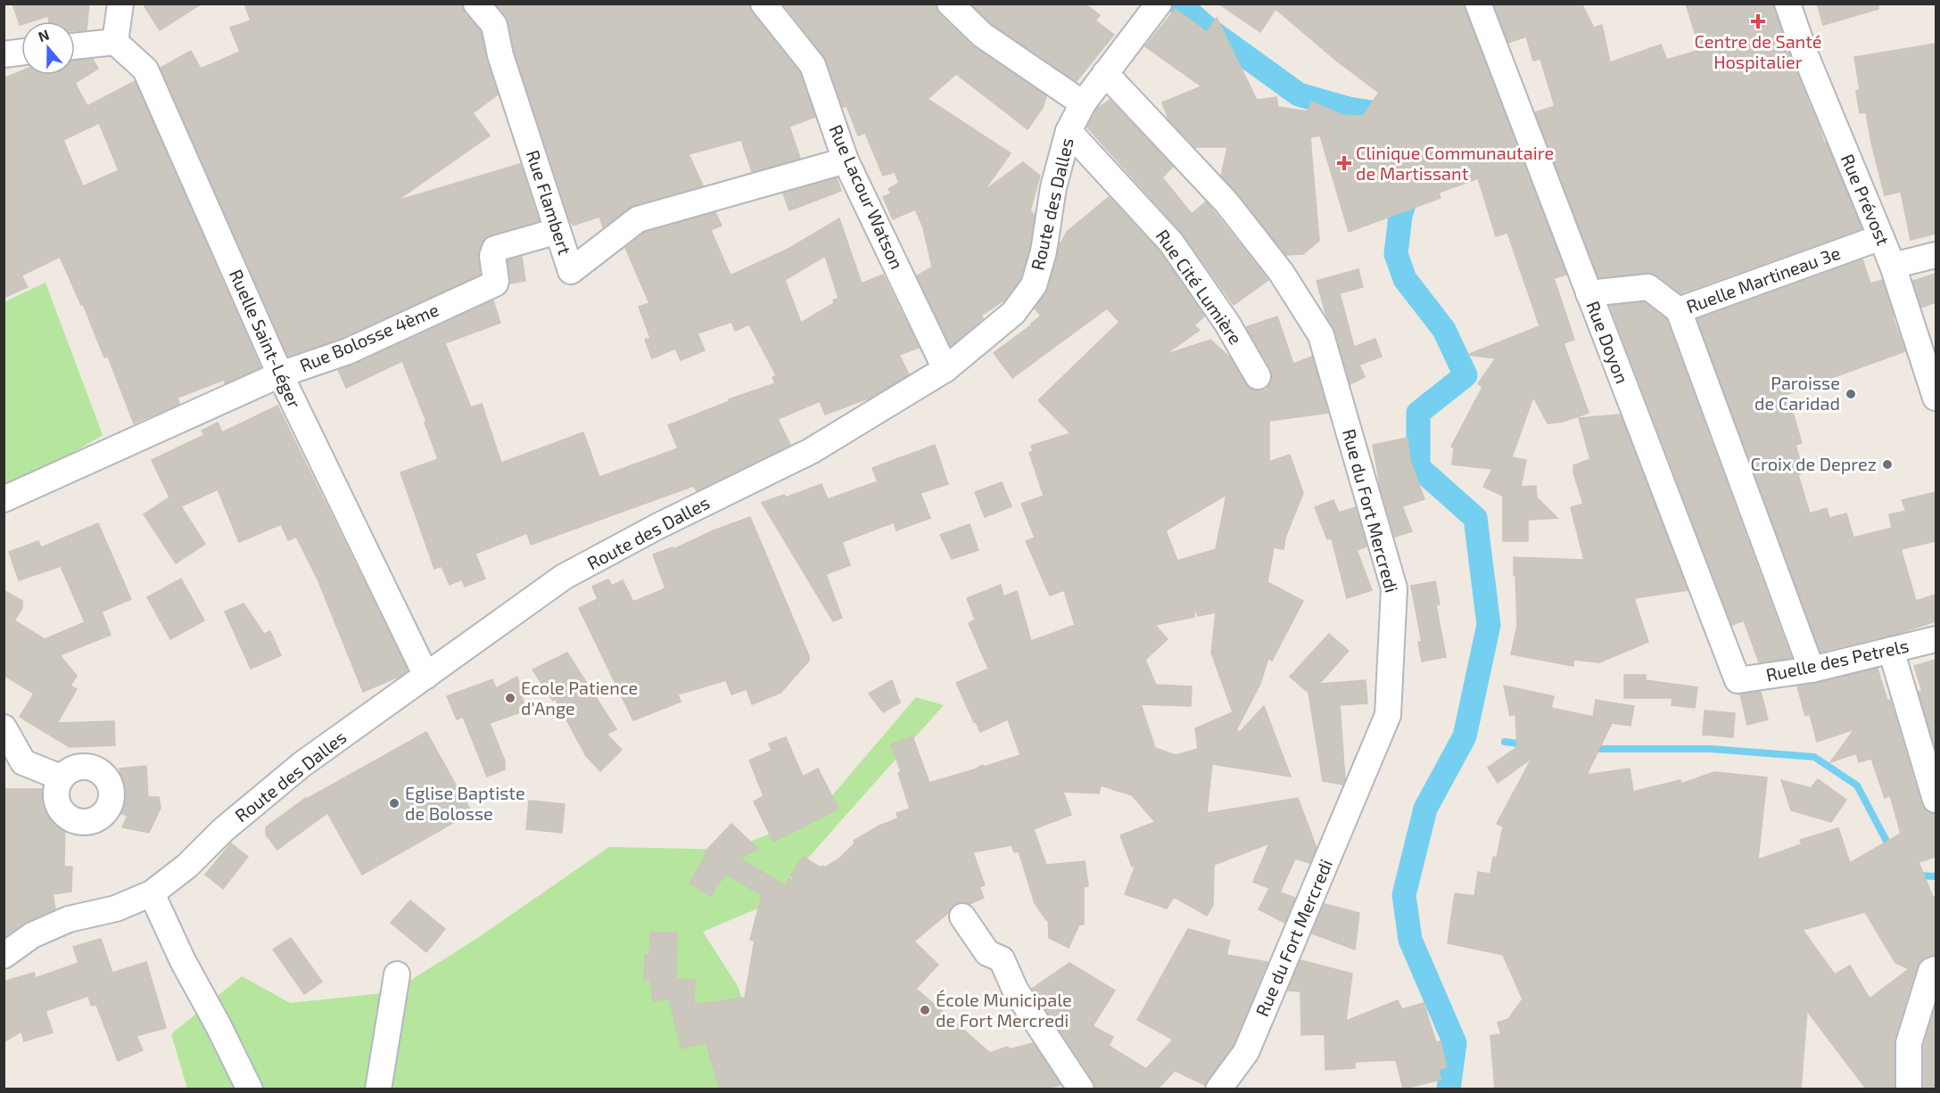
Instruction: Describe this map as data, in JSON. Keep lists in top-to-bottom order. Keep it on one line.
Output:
{"streets":{"street":["Rue Lacour Watson","Rue Prévost","Rue Flambert","Route des Dalles","Ruelle Martineau 3e","Rue Cité Lumière","Rue Bolosse 4ème","Ruelle Saint-Léger","Rue Doyon","Rue du Fort Mercredi","Ruelle des Petrels"]},"crossings":[["Rue Lacour Watson","Rue Flambert"],["Rue Lacour Watson","Route des Dalles"],["Rue Prévost","Ruelle Martineau 3e"],["Rue Flambert","Rue Bolosse 4ème"],["Route des Dalles","Rue Cité Lumière"],["Route des Dalles","Ruelle Saint-Léger"],["Route des Dalles","Rue du Fort Mercredi"],["Ruelle Martineau 3e","Rue Doyon"],["Rue Bolosse 4ème","Ruelle Saint-Léger"],["Rue Doyon","Ruelle des Petrels"]],"places":{"health":["Centre de Santé Hospitalier","Clinique Communautaire de Martissant"],"other":["Paroisse de Caridad","Croix de Deprez","Ecole Patience d'Ange","Eglise Baptiste de Bolosse","École Municipale de Fort Mercredi"]},"north":"top"}
